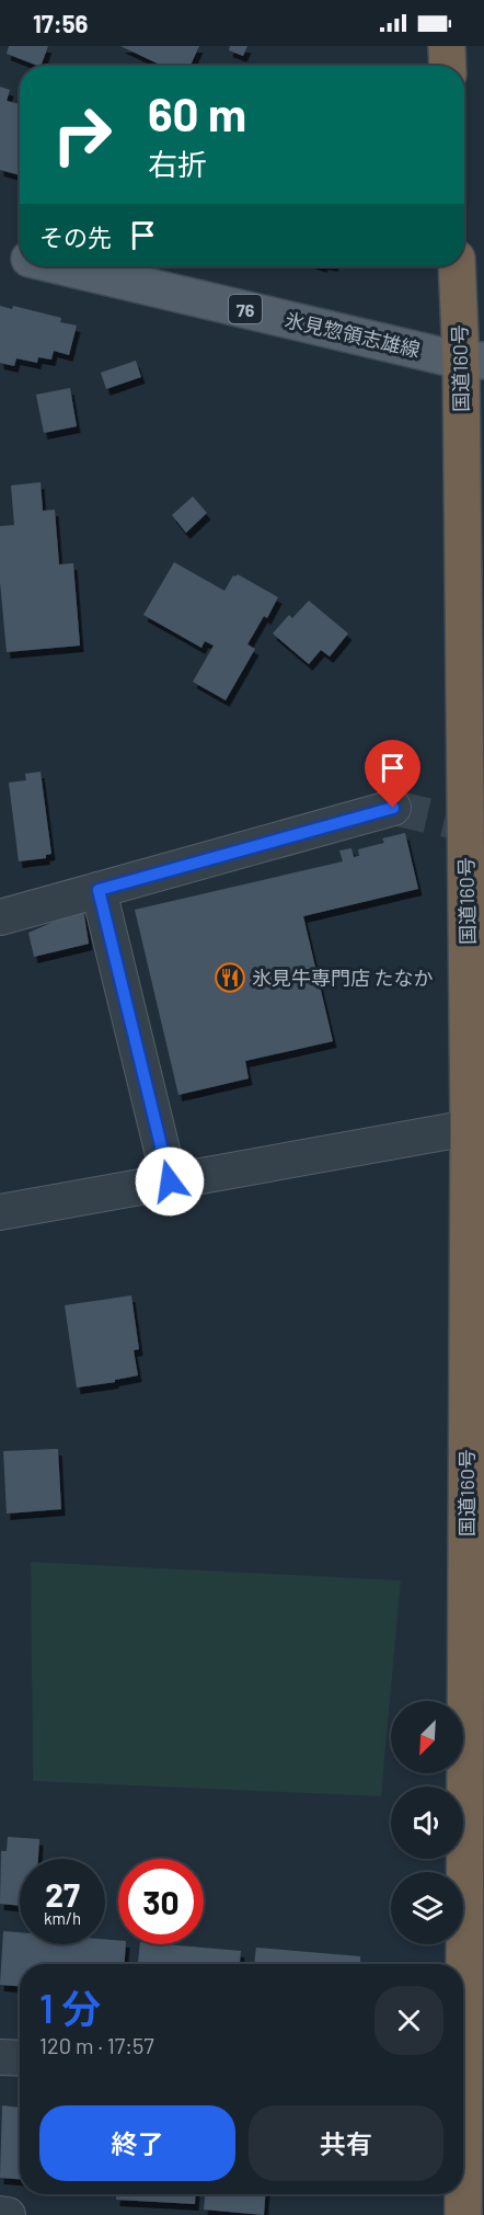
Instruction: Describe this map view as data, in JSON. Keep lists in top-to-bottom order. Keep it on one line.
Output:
{"streets":{"highway":["国道160号"],"main road":["76","氷見惣領志雄線"]},"crossings":[["氷見惣領志雄線","国道160号"]],"places":{"restaurant":["氷見牛専門店 たなか"]},"north":"bottom left","page":{"status":"17:56","turn":["60 m","右折"],"then":"その先","speed":"27 km/h","limit":"30","heading":["1 分","120 m · 17:57"],"buttons":["終了","共有"]}}
